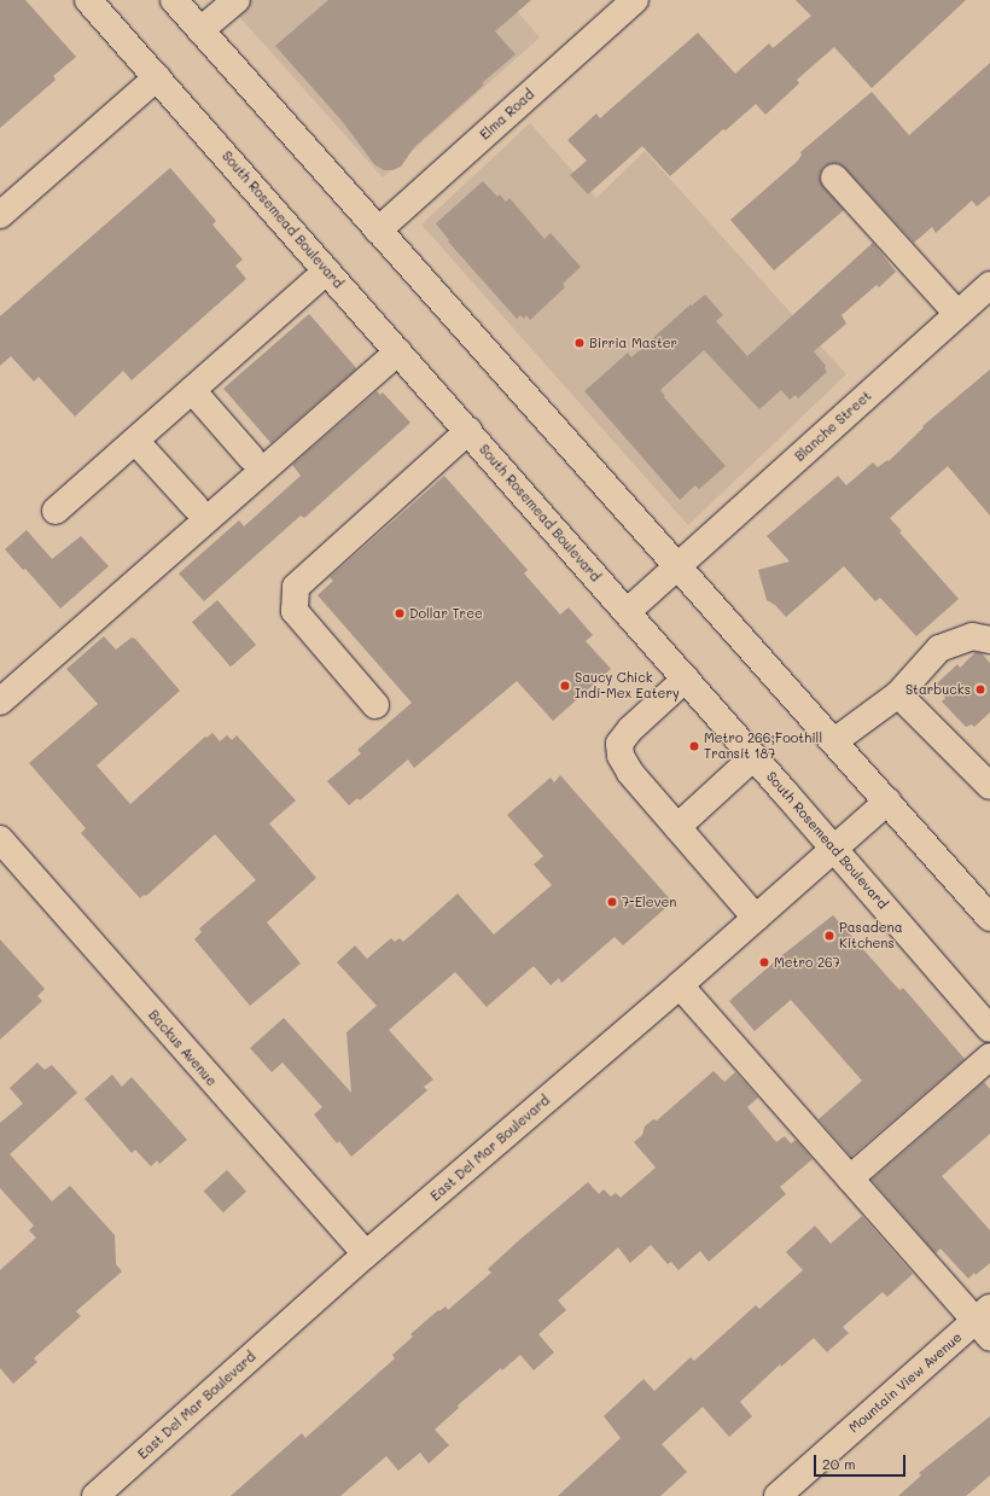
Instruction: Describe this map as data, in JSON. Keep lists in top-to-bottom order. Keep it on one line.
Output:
{"streets":{"main road":["Elma Road","South Rosemead Boulevard","Blanche Street","Backus Avenue","East Del Mar Boulevard","Mountain View Avenue"]},"crossings":[["South Rosemead Boulevard","Blanche Street"],["South Rosemead Boulevard","East Del Mar Boulevard"],["Backus Avenue","East Del Mar Boulevard"]],"places":["Birria Master","Dollar Tree","Saucy Chick Indi-Mex Eatery","Starbucks","Metro 266;Foothill Transit 187","7-Eleven","Pasadena Kitchens","Metro 267"],"scale_bar":"20 m"}
